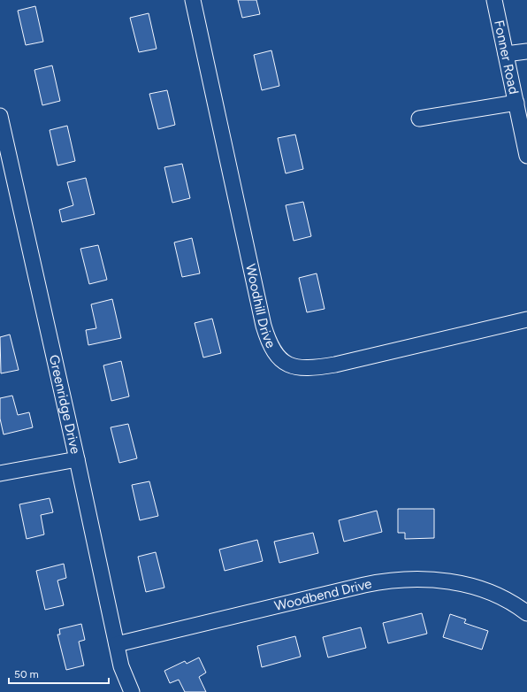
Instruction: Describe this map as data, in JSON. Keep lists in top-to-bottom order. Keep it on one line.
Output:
{"streets":{"street":["Fonner Road","Woodhill Drive","Greenridge Drive","Woodbend Drive"]},"crossings":[["Greenridge Drive","Woodbend Drive"]],"scale_bar":"50 m"}
